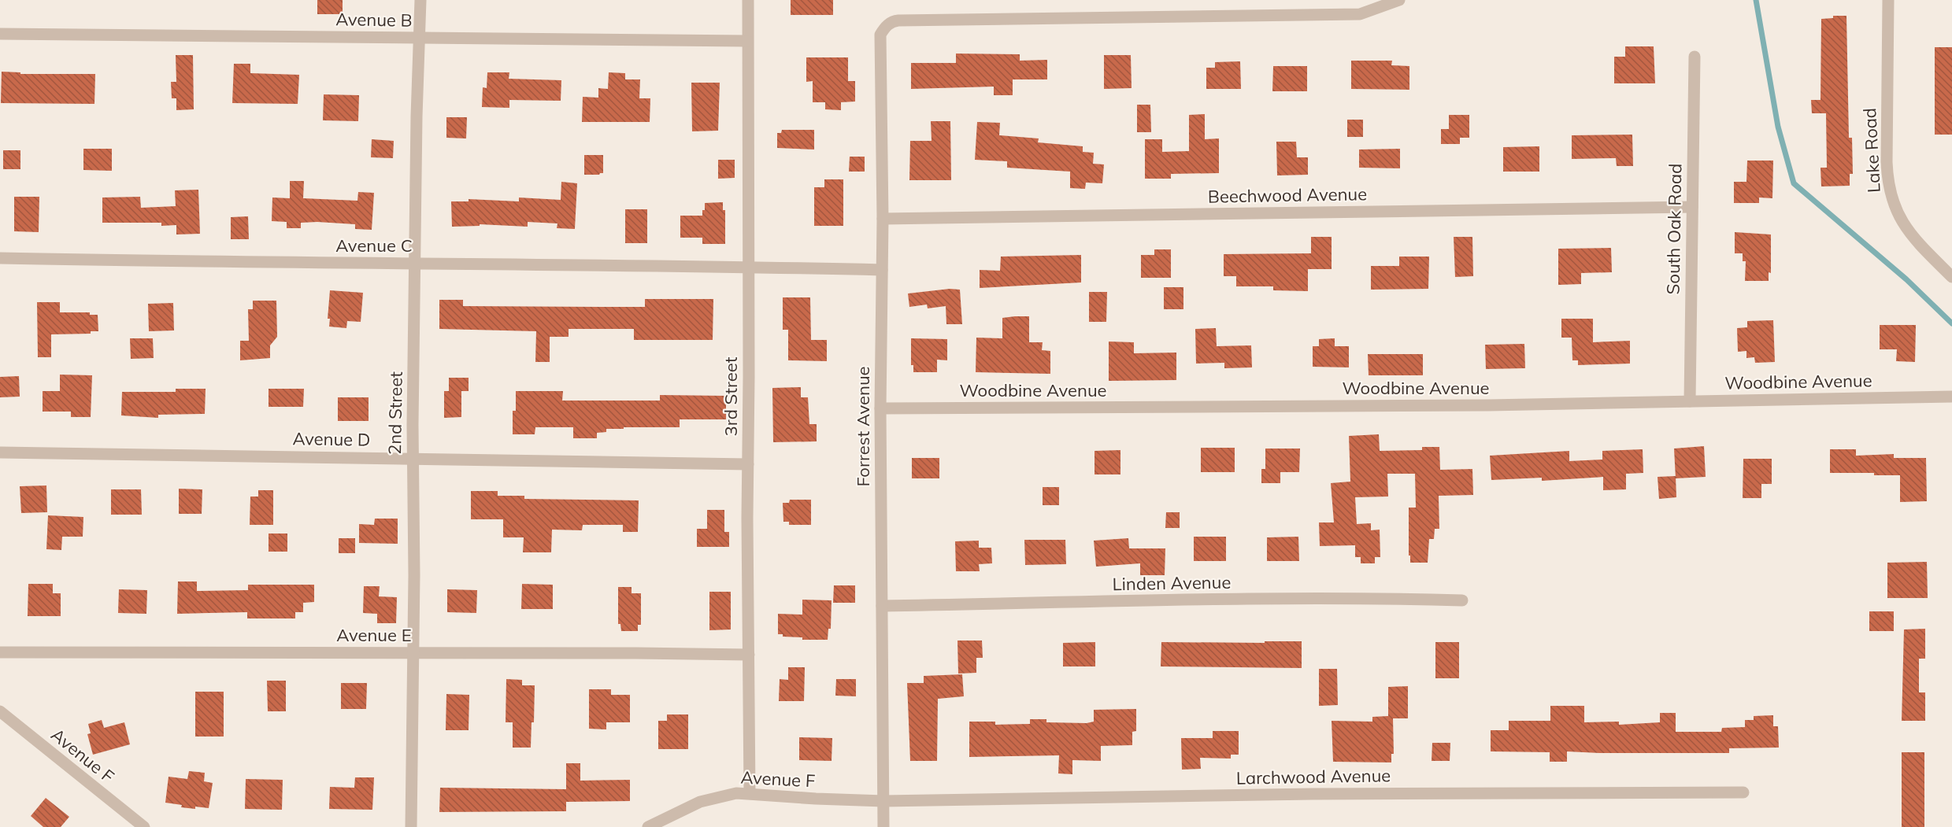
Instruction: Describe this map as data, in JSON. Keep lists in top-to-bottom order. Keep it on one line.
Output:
{"streets":{"street":["Avenue B","Lake Road","Beechwood Avenue","South Oak Road","Avenue C","Woodbine Avenue","3rd Street","2nd Street","Forrest Avenue","Avenue D","Linden Avenue","Avenue E","Avenue F","Larchwood Avenue"]},"crossings":[["Avenue B","3rd Street"],["Avenue B","2nd Street"],["Beechwood Avenue","South Oak Road"],["Beechwood Avenue","Forrest Avenue"],["South Oak Road","Woodbine Avenue"],["Avenue C","3rd Street"],["Avenue C","2nd Street"],["Woodbine Avenue","Forrest Avenue"],["3rd Street","Avenue D"],["3rd Street","Avenue E"],["3rd Street","Avenue F"],["2nd Street","Avenue D"],["2nd Street","Avenue E"],["Forrest Avenue","Linden Avenue"],["Forrest Avenue","Avenue F"],["Forrest Avenue","Larchwood Avenue"],["Avenue F","Larchwood Avenue"]]}
